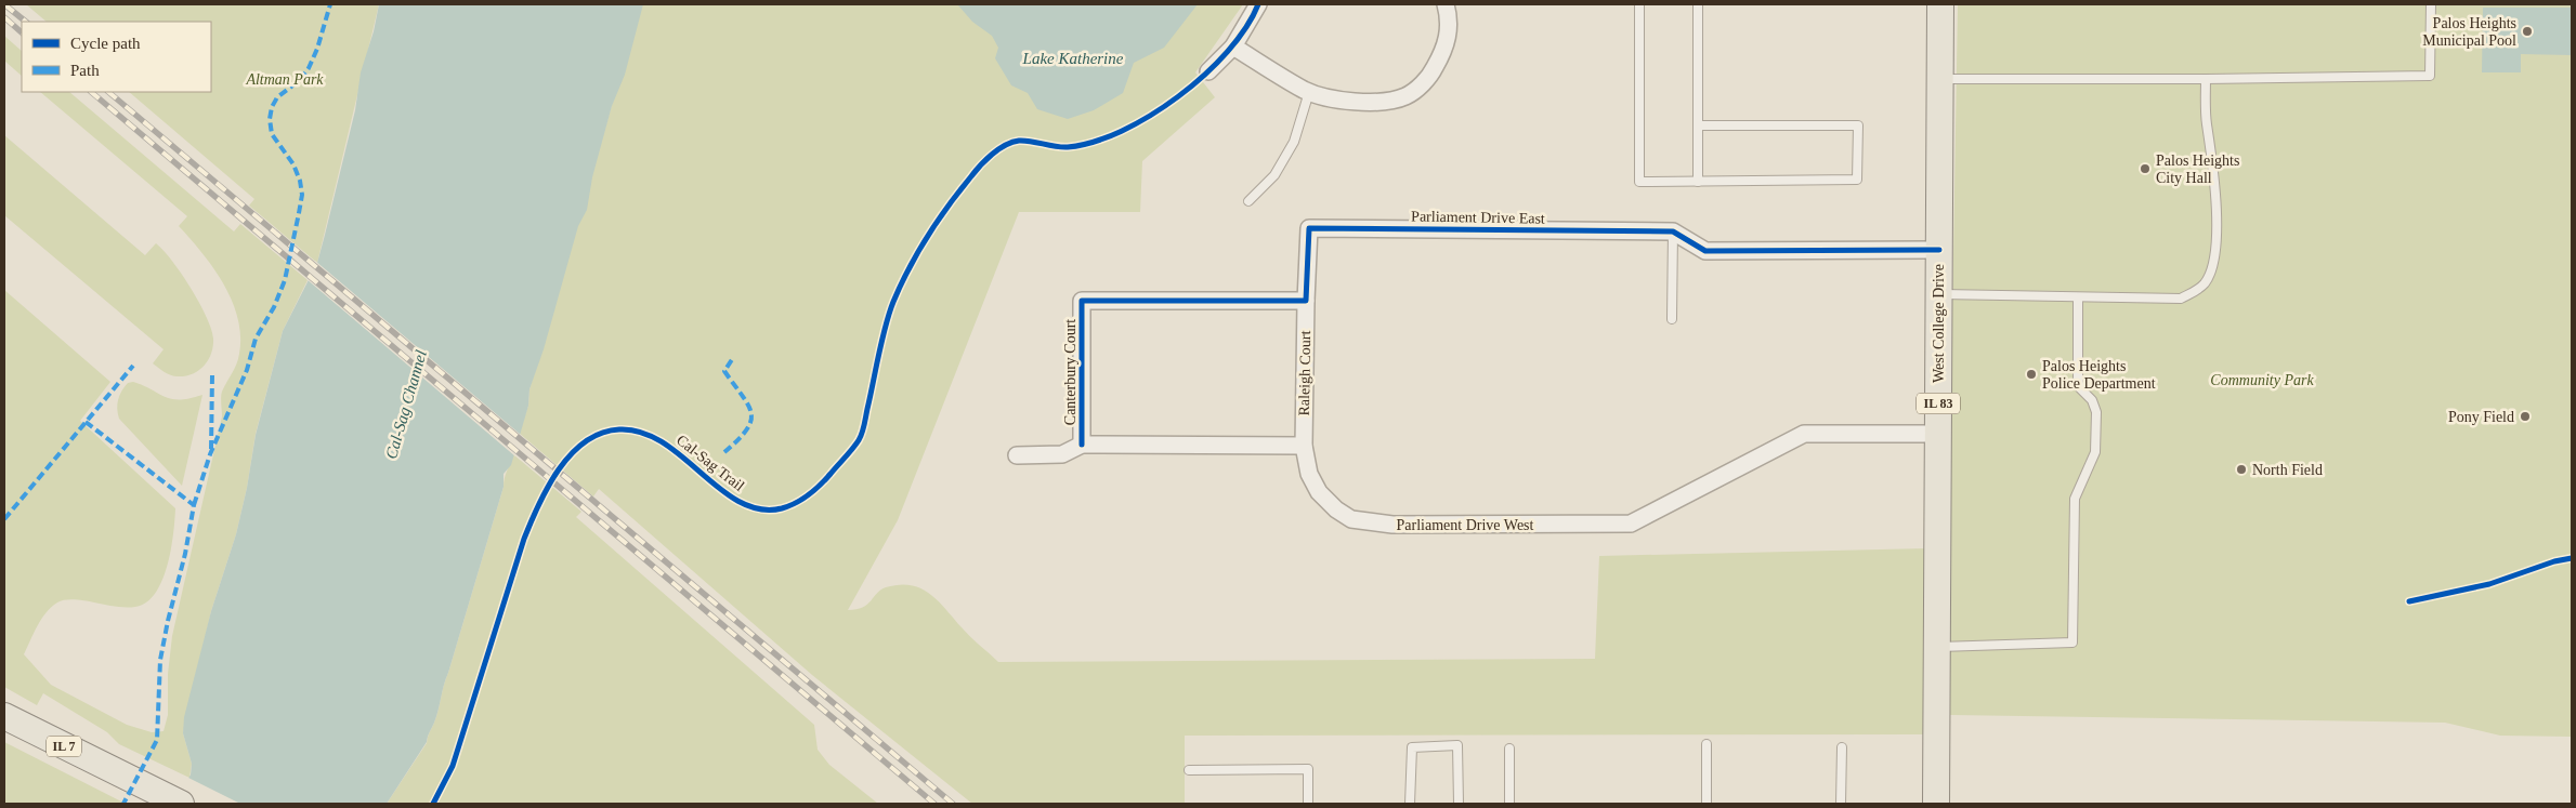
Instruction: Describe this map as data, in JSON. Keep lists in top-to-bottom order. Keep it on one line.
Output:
{"streets":{"main road":["West College Drive","IL 83","IL 7"],"street":["Parliament Drive East","Canterbury Court","Raleigh Court","Parliament Drive West"],"cycle path":["Cal-Sag Trail"]},"crossings":[["Parliament Drive East","Canterbury Court"],["Parliament Drive East","Raleigh Court"],["West College Drive","Parliament Drive West"],["Canterbury Court","Raleigh Court"],["Raleigh Court","Parliament Drive West"]],"water":["Lake Katherine","Cal-Sag Channel"],"parks":["Altman Park","Community Park"],"places":["Palos Heights Municipal Pool","Palos Heights City Hall","Palos Heights Police Department","Pony Field","North Field"],"legend":["Cycle path","Path"]}
